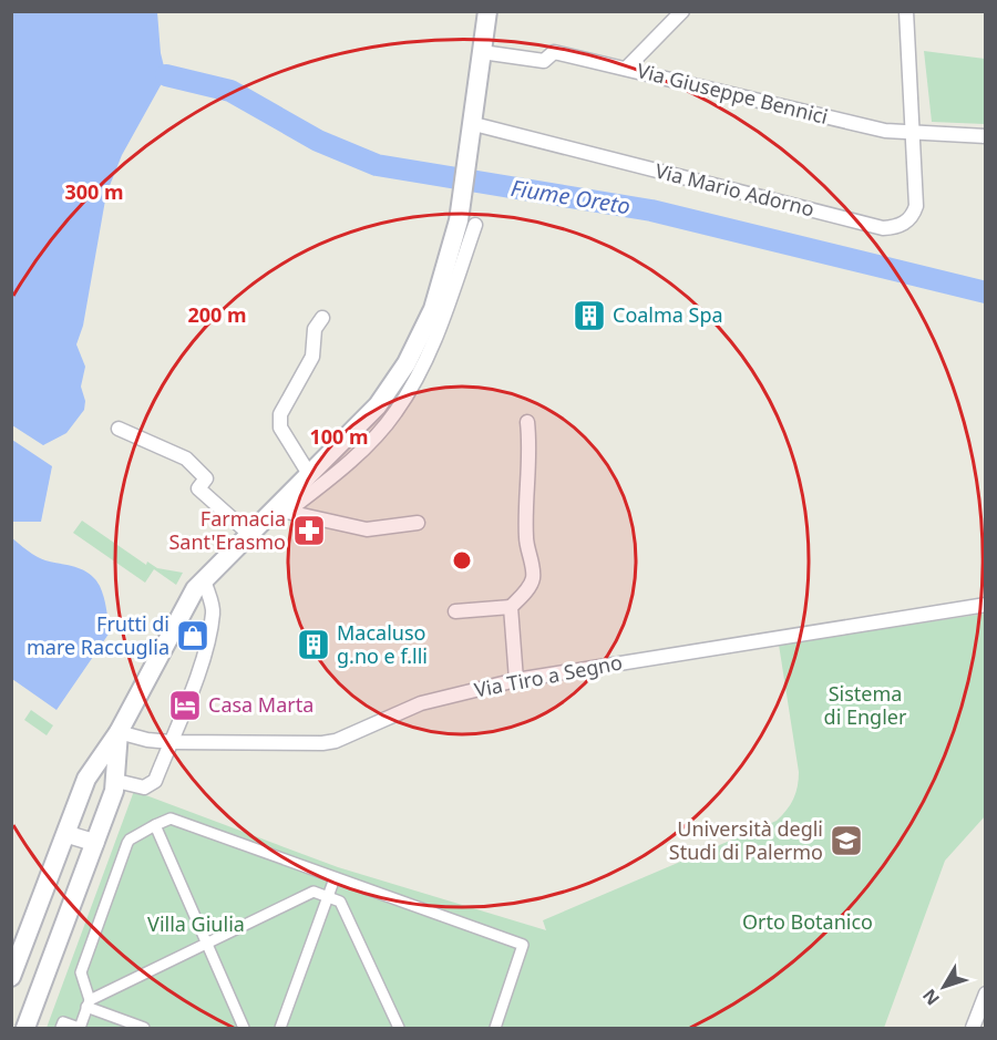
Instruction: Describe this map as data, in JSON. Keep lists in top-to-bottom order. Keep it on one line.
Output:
{"streets":{"street":["Via Giuseppe Bennici","Via Mario Adorno","Via Tiro a Segno"]},"crossings":[["Via Giuseppe Bennici","Via Mario Adorno"]],"water":["Fiume Oreto"],"parks":["Sistema di Engler","Orto Botanico","Villa Giulia"],"places":{"building":["Coalma Spa","Macaluso g.no e f.lli"],"pharmacy":["Farmacia Sant'Erasmo"],"shop":["Frutti di mare Raccuglia"],"hotel":["Casa Marta"],"school or university":["Università degli Studi di Palermo"]},"north":"bottom left","rings":["300 m","200 m","100 m"]}
